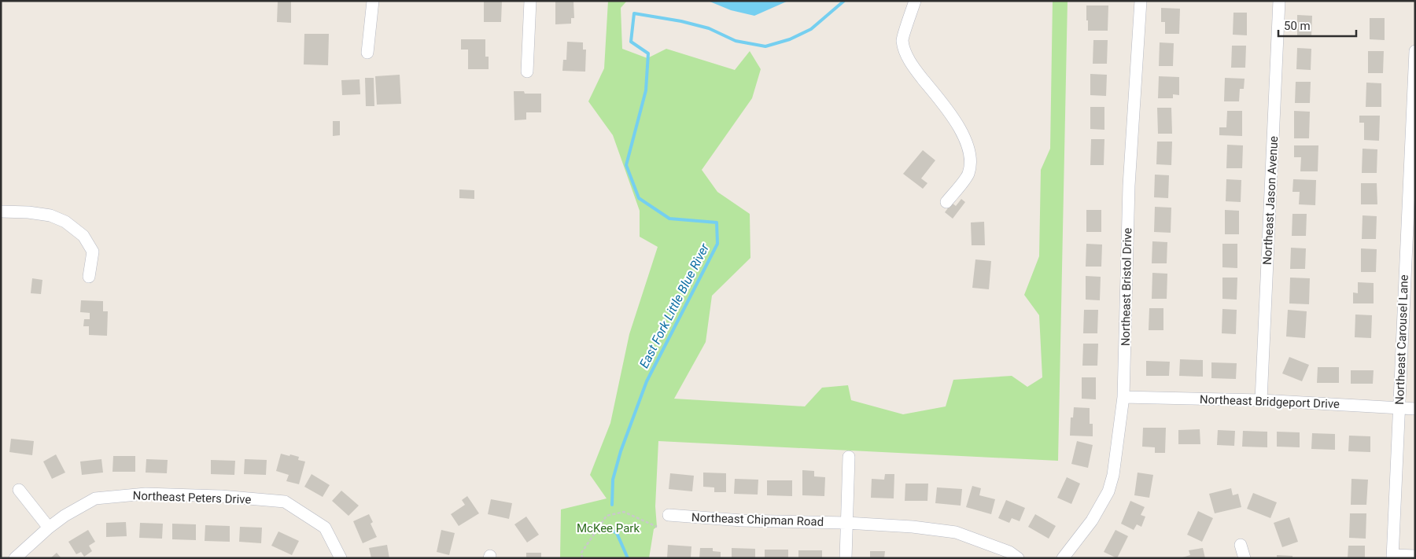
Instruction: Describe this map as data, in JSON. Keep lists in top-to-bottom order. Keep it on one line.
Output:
{"streets":{"street":["Northeast Jason Avenue","Northeast Bristol Drive","Northeast Carousel Lane","Northeast Bridgeport Drive","Northeast Peters Drive","Northeast Chipman Road"]},"crossings":[["Northeast Jason Avenue","Northeast Bridgeport Drive"],["Northeast Bristol Drive","Northeast Bridgeport Drive"],["Northeast Carousel Lane","Northeast Bridgeport Drive"]],"water":["East Fork Little Blue River"],"parks":["McKee Park"],"scale_bar":"50 m"}
